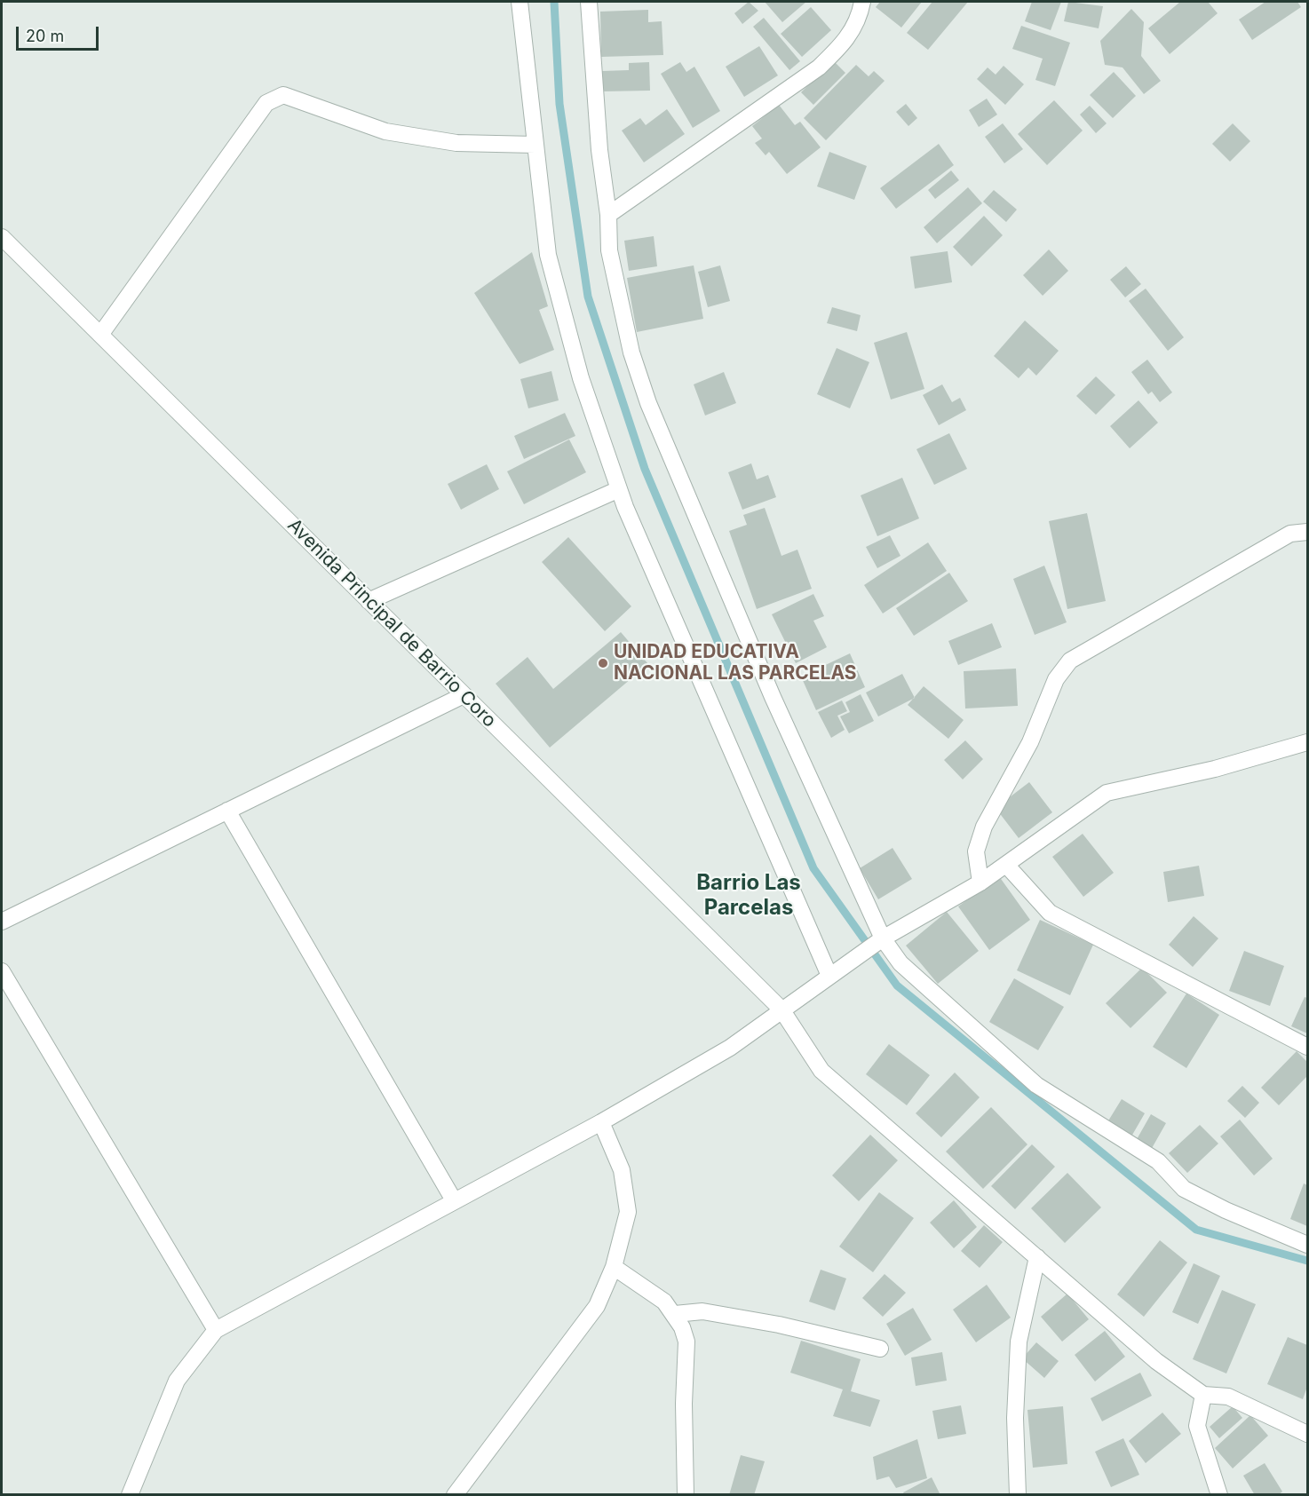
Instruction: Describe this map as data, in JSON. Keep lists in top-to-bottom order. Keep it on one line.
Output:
{"streets":{"street":["Avenida Principal de Barrio Coro"]},"districts":["Barrio Las Parcelas"],"places":["UNIDAD EDUCATIVA NACIONAL LAS PARCELAS"],"scale_bar":"20 m"}
